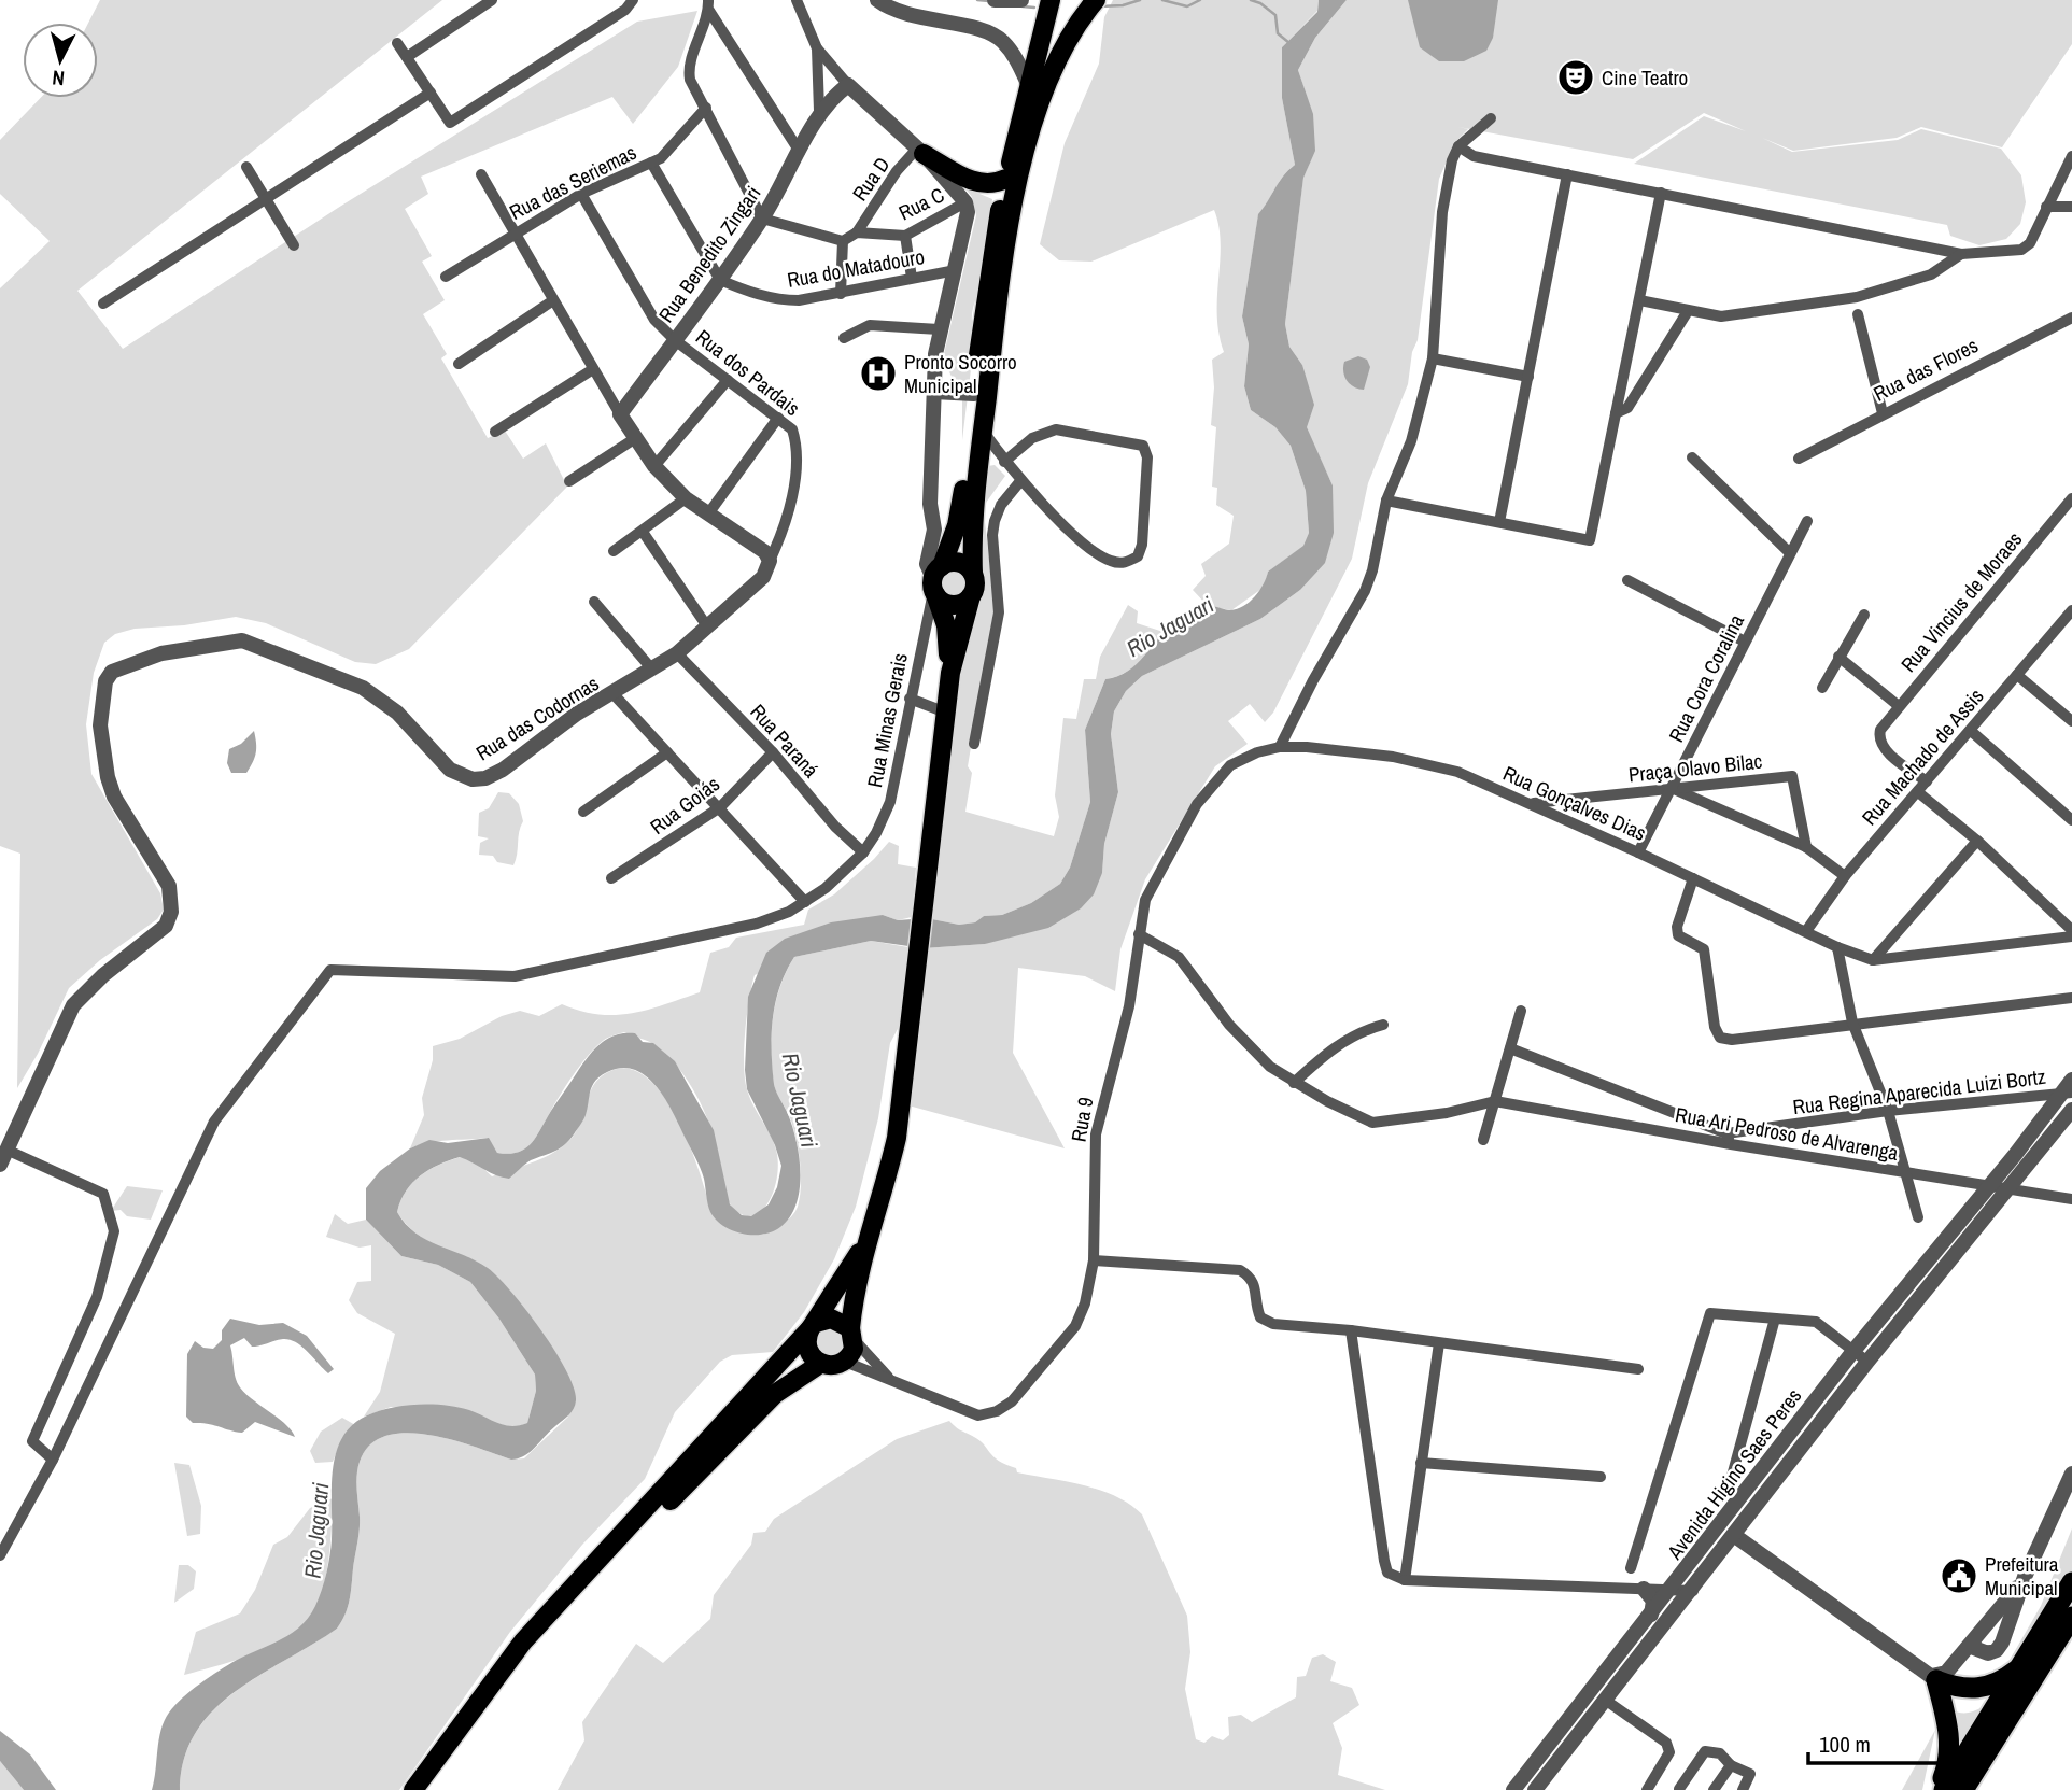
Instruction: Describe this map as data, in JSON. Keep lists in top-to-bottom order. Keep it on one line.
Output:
{"streets":{"street":["Rua D","Rua das Seriemas","Rua C","Rua Benedito Zingari","Rua do Matadouro","Rua das Flores","Rua dos Pardais","Rua Vincius de Moraes","Rua Cora Coralina","Rua das Codornas","Rua Minas Gerais","Rua Paraná","Rua Machado de Assis","Praça Olavo Bilac","Rua Gonçalves Dias","Rua Goiás","Rua Regina Aparecida Luizi Bortz","Rua 9","Rua Ari Pedroso de Alvarenga","Avenida Higino Saes Peres"]},"crossings":[["Rua D","Rua C"],["Rua das Seriemas","Rua dos Pardais"],["Rua Benedito Zingari","Rua do Matadouro"],["Rua Benedito Zingari","Rua dos Pardais"],["Rua dos Pardais","Rua das Codornas"],["Rua Vincius de Moraes","Rua Machado de Assis"],["Rua Cora Coralina","Praça Olavo Bilac"],["Rua Cora Coralina","Rua Gonçalves Dias"],["Rua das Codornas","Rua Paraná"],["Rua Minas Gerais","Rua Paraná"],["Rua Paraná","Rua Goiás"],["Rua Machado de Assis","Rua Gonçalves Dias"],["Praça Olavo Bilac","Rua Gonçalves Dias"],["Rua Gonçalves Dias","Rua 9"],["Rua Regina Aparecida Luizi Bortz","Rua Ari Pedroso de Alvarenga"],["Rua Regina Aparecida Luizi Bortz","Avenida Higino Saes Peres"],["Rua Ari Pedroso de Alvarenga","Avenida Higino Saes Peres"]],"water":["Rio Jaguari"],"places":{"theatre":["Cine Teatro"],"hospital":["Pronto Socorro Municipal"],"public building":["Prefeitura Municipal"]},"scale_bar":"100 m","north":"bottom"}
